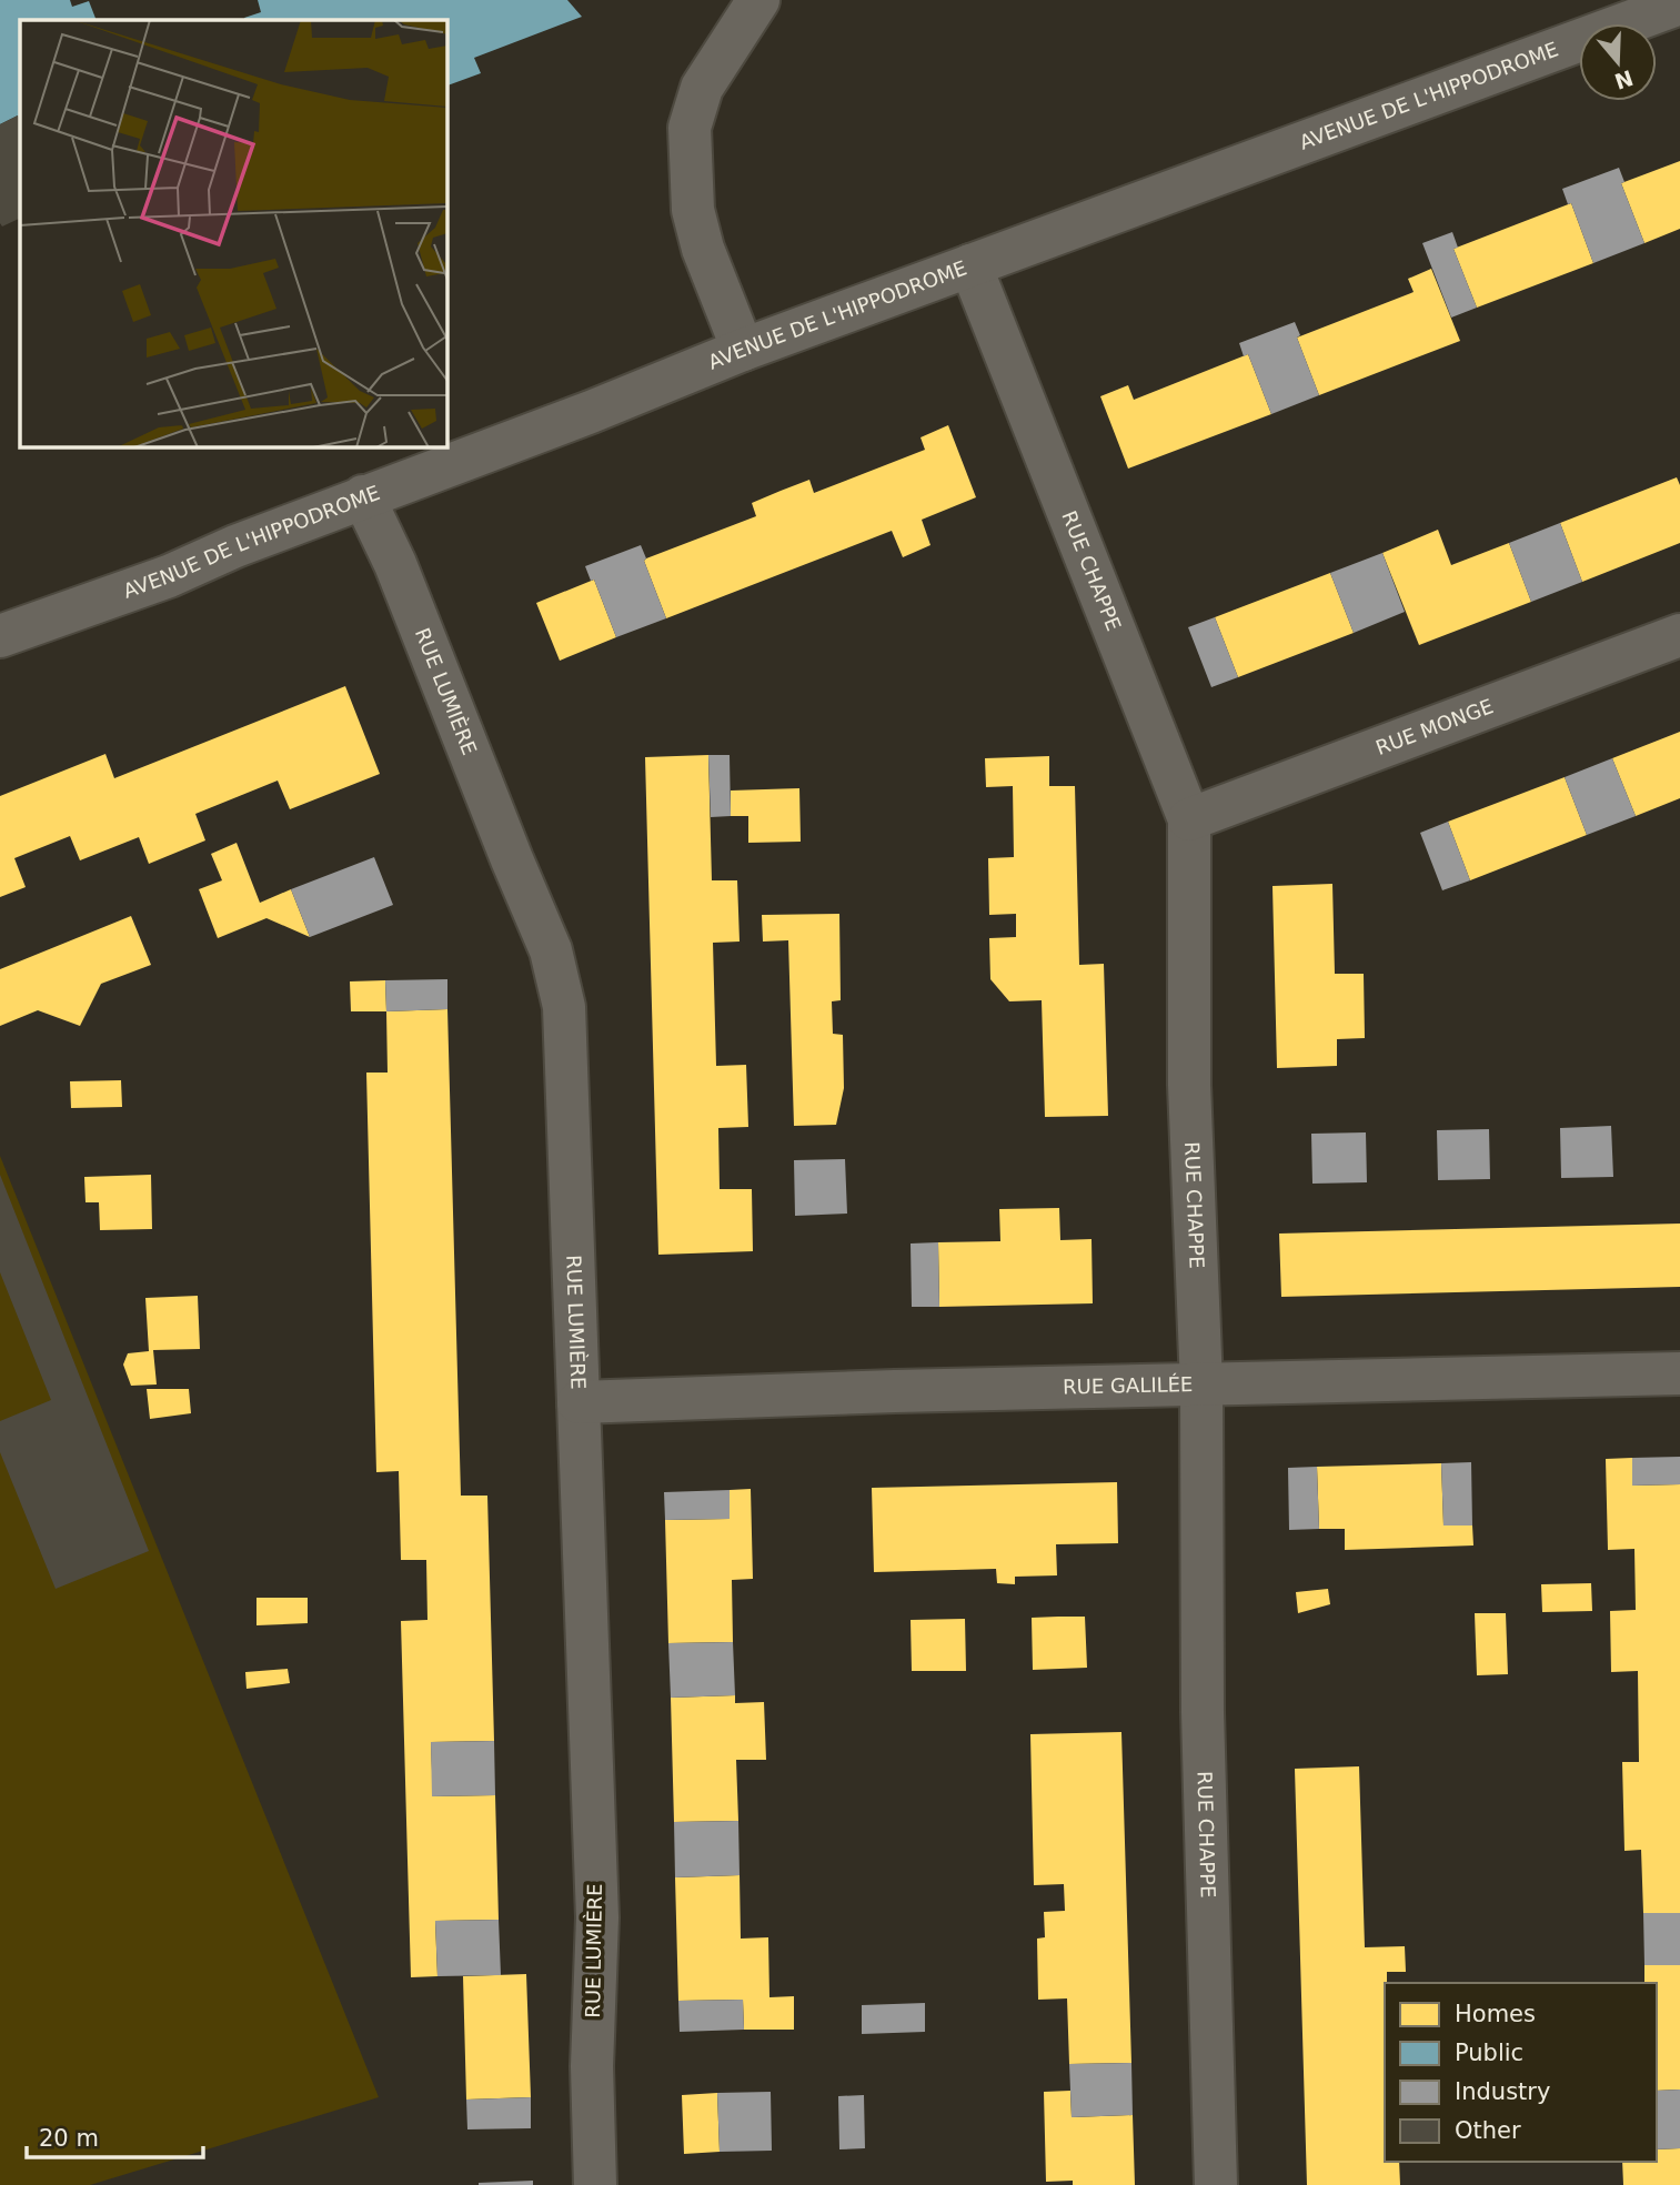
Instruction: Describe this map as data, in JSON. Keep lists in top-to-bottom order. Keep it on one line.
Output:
{"streets":{"street":["AVENUE DE L'HIPPODROME","RUE CHAPPE","RUE LUMIÈRE","RUE MONGE","RUE GALILÉE"]},"crossings":[["AVENUE DE L'HIPPODROME","RUE CHAPPE"],["AVENUE DE L'HIPPODROME","RUE LUMIÈRE"],["RUE CHAPPE","RUE MONGE"],["RUE CHAPPE","RUE GALILÉE"],["RUE LUMIÈRE","RUE GALILÉE"]],"legend":["Homes","Public","Industry","Other"],"scale_bar":"20 m","north":"bottom"}
